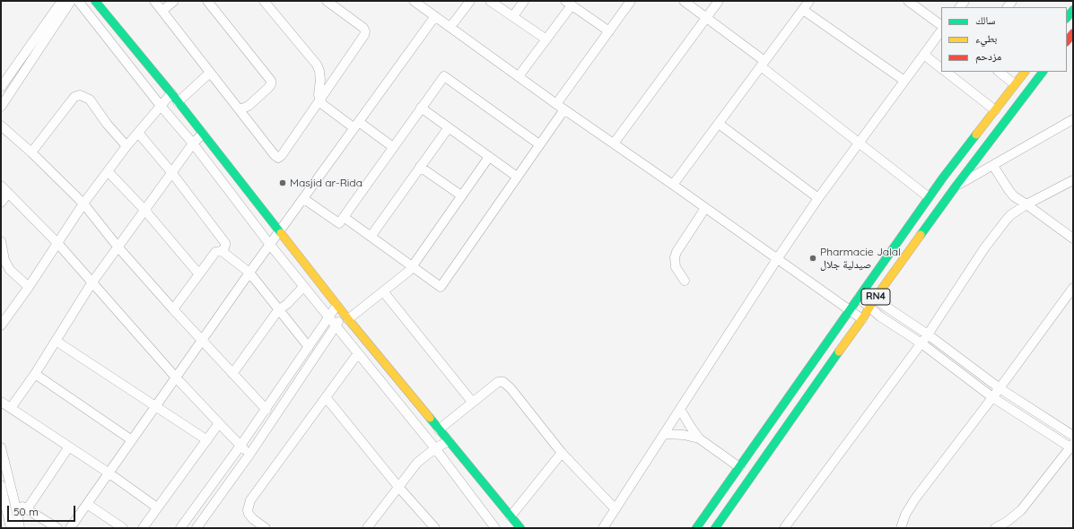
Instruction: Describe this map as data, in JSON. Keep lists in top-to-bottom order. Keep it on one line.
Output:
{"streets":{"main road":["RN4"]},"places":["Masjid ar-Rida","Pharmacie Jalal صيدلية جلال"],"legend":["سالك","بطيء","مزدحم"],"scale_bar":"50 m"}
